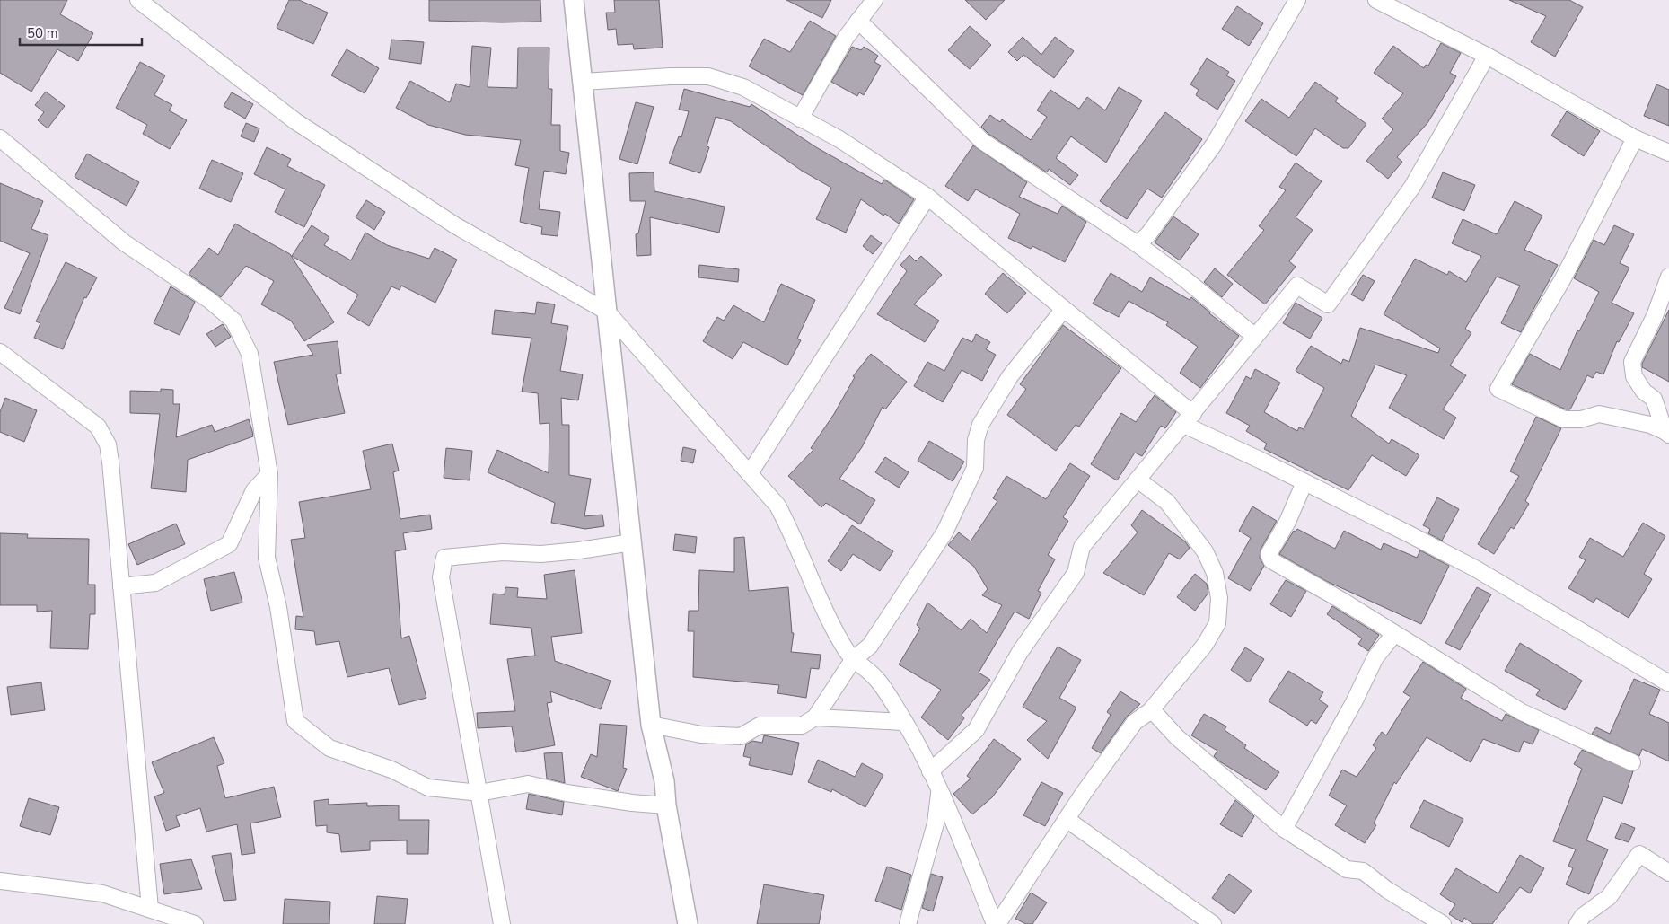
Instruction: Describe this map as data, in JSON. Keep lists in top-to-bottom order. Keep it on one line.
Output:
{"scale_bar":"50 m"}
